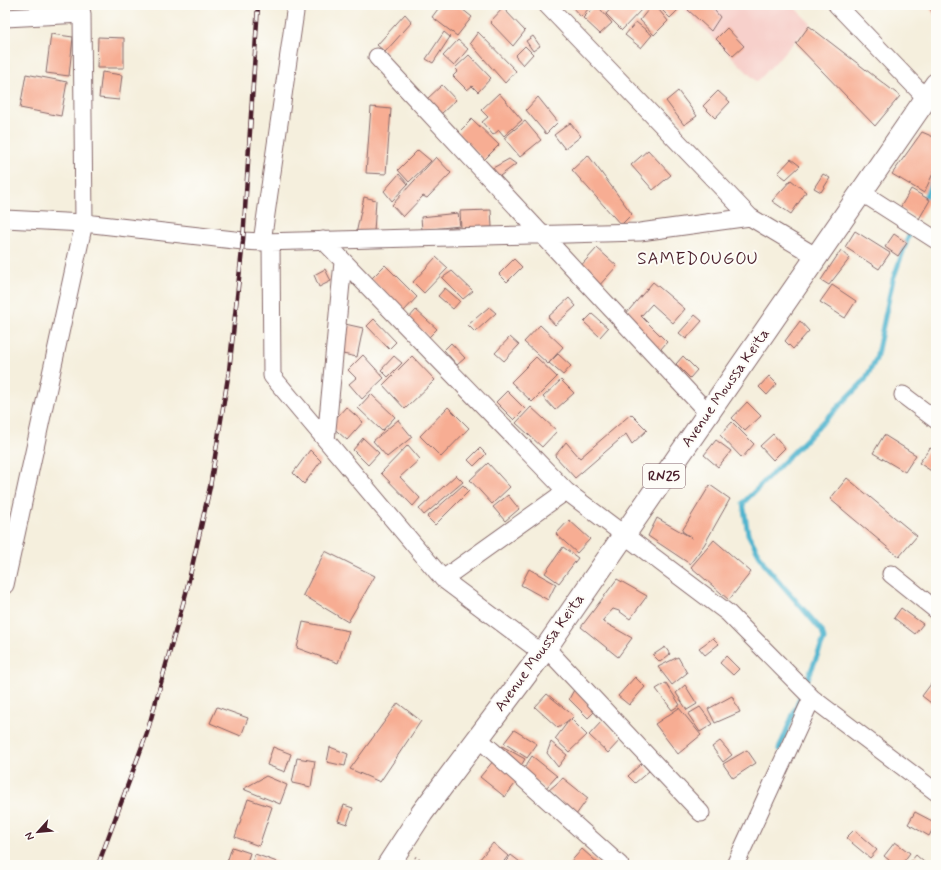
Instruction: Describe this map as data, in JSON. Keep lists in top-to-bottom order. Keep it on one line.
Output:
{"streets":{"main road":["Avenue Moussa Keïta","RN25"]},"districts":["SAMEDOUGOU"],"north":"bottom left"}
